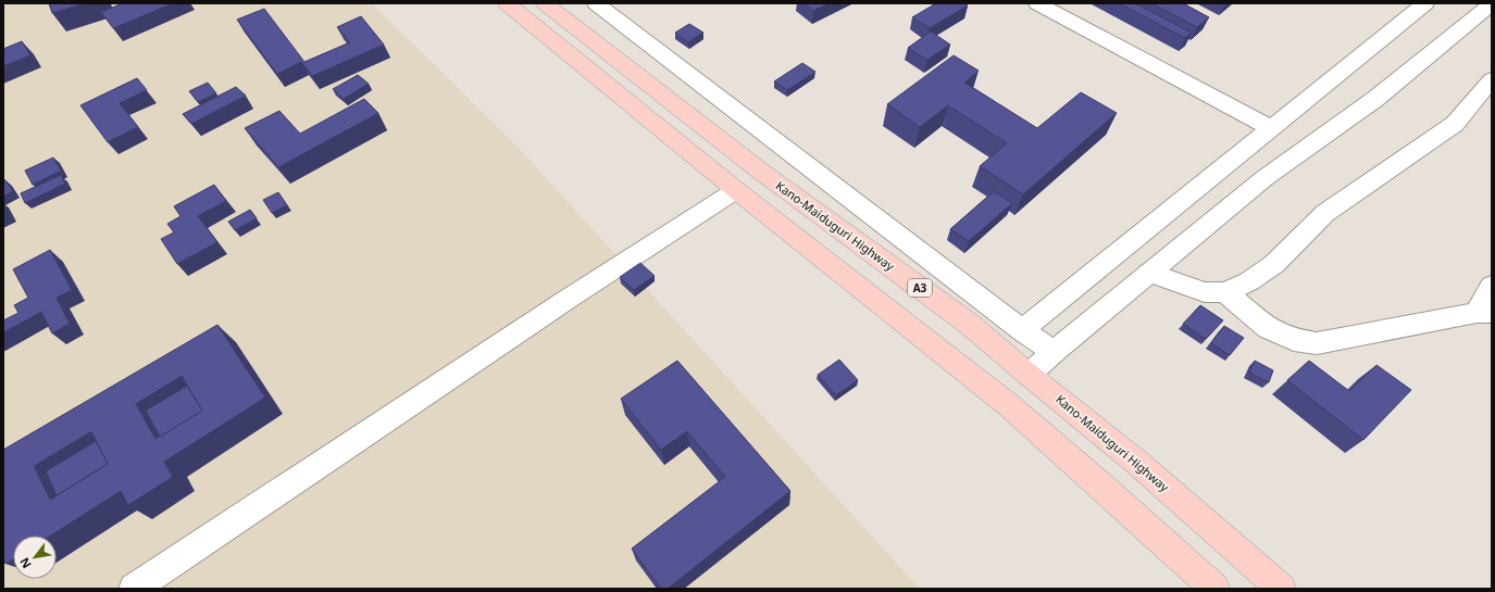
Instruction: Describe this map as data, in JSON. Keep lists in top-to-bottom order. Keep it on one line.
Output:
{"streets":{"highway":["Kano-Maiduguri Highway","A3"]},"north":"bottom left"}
